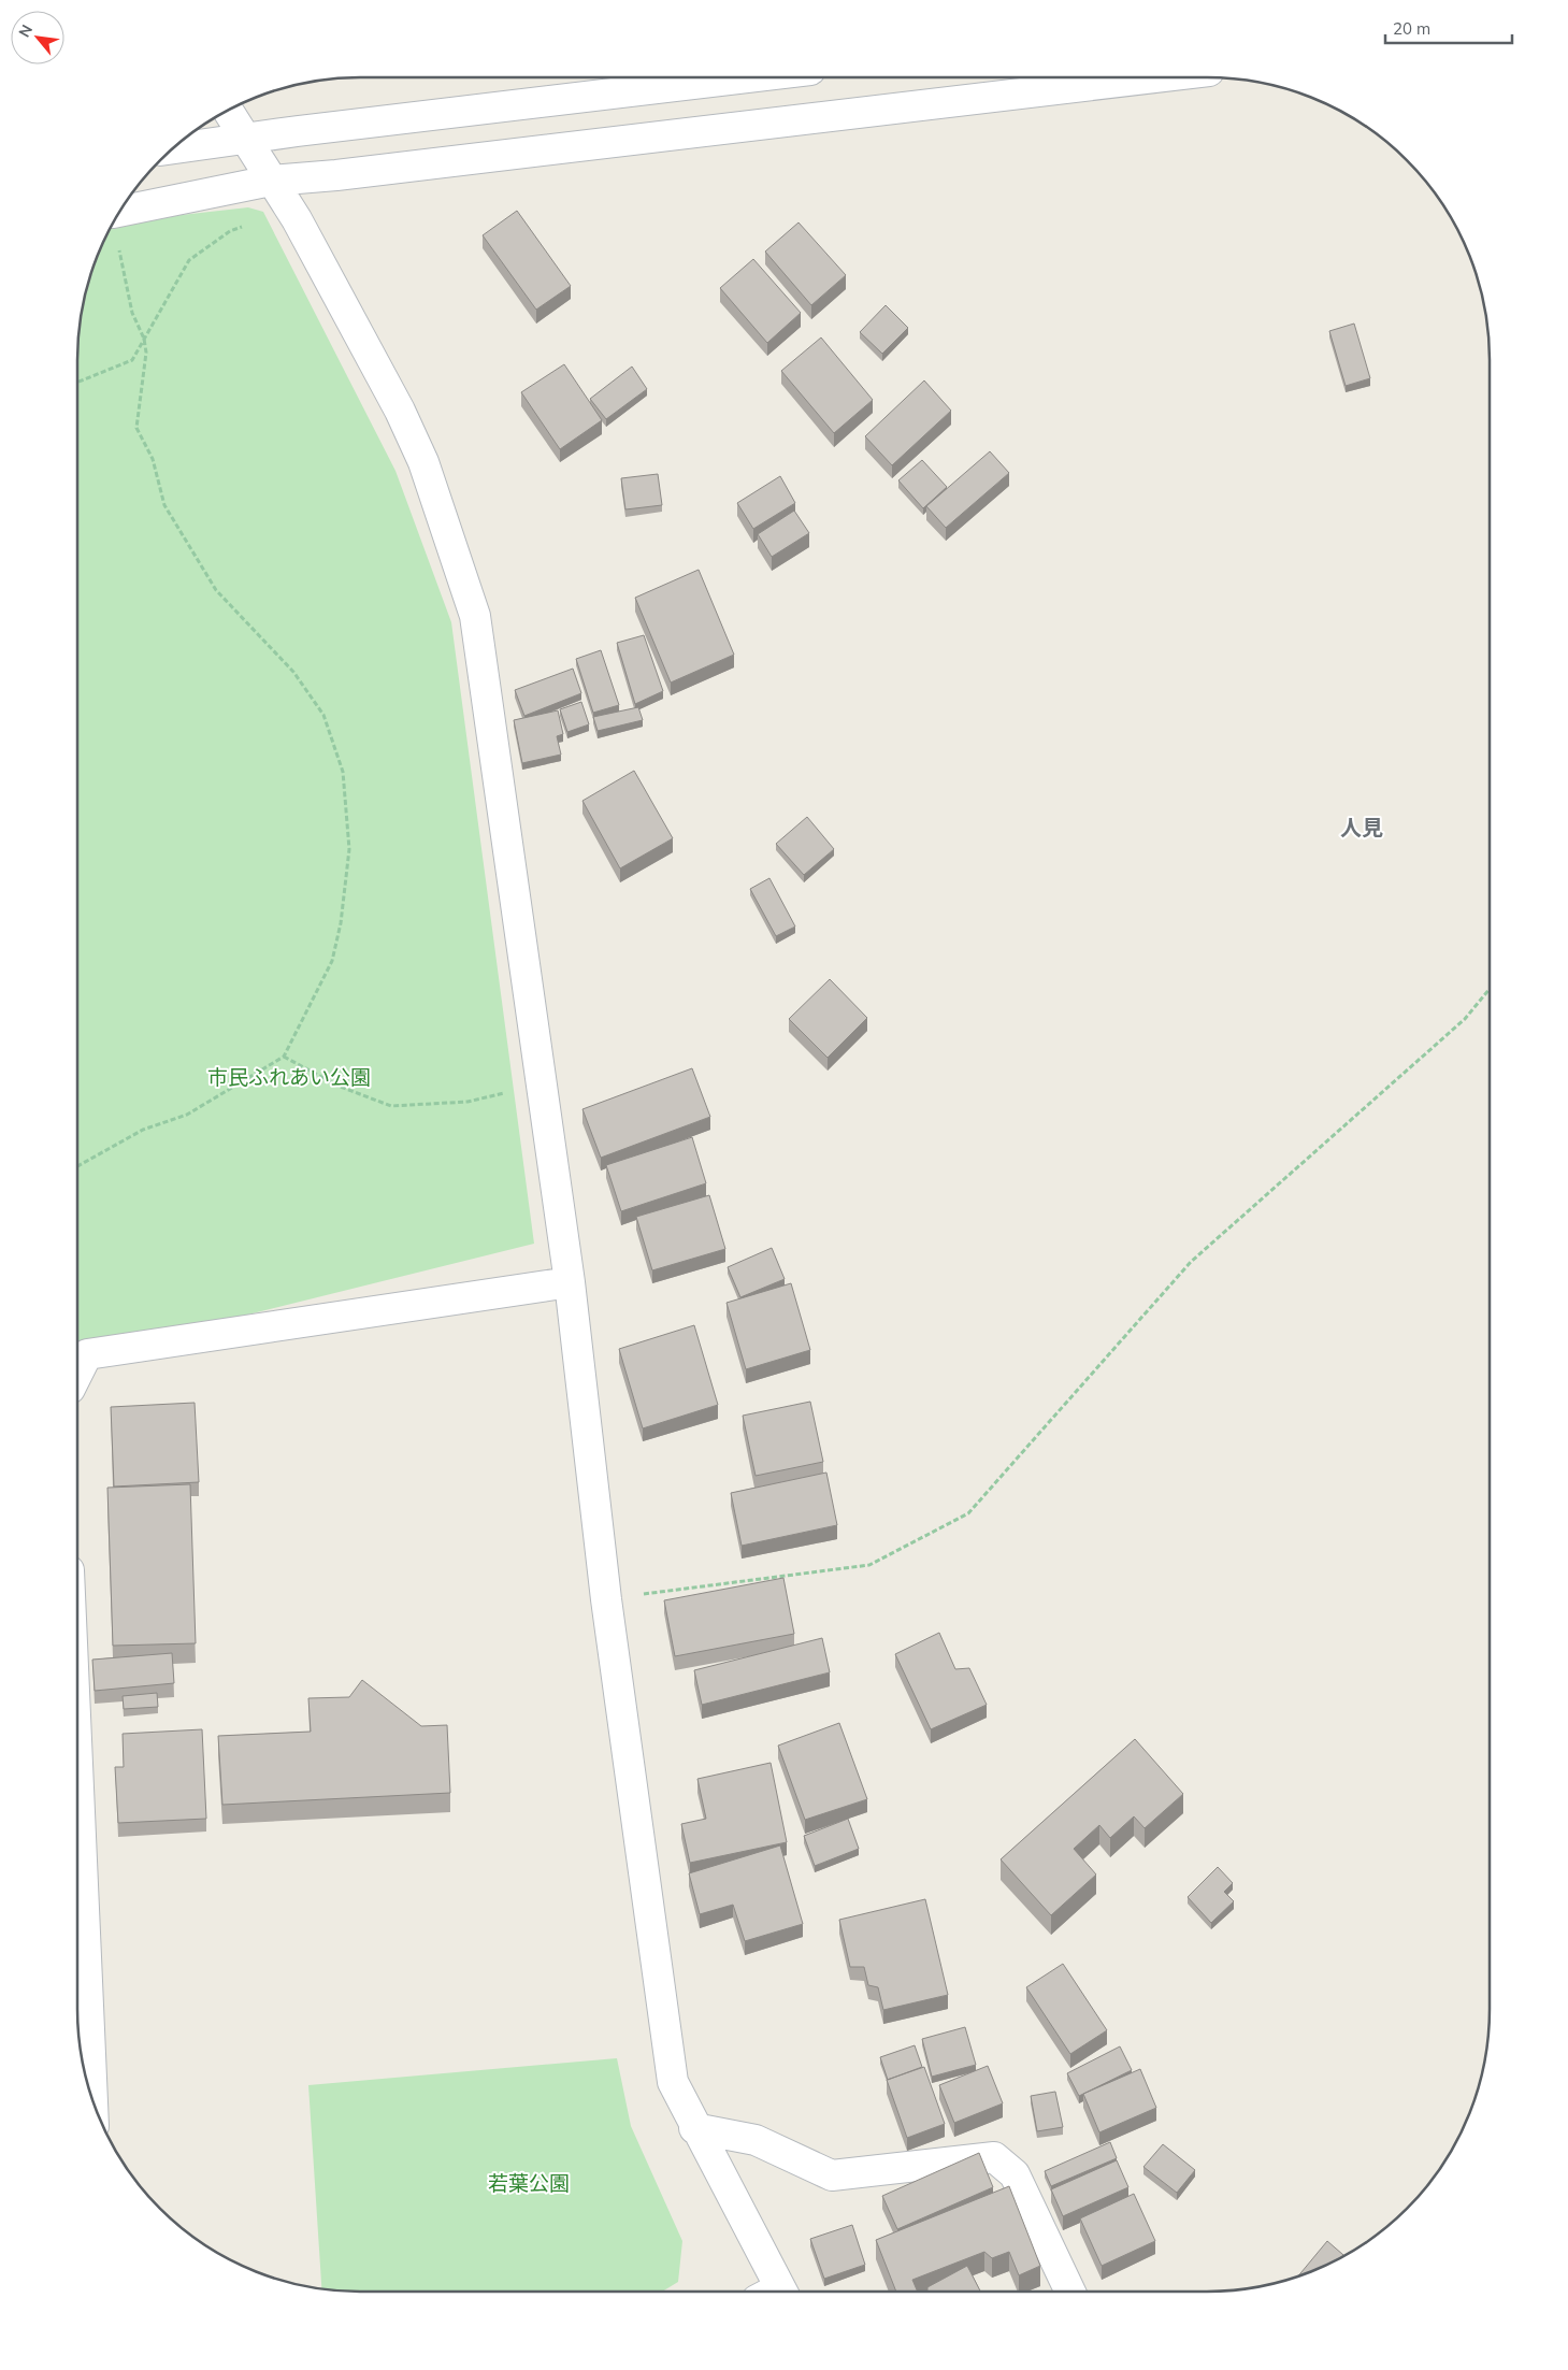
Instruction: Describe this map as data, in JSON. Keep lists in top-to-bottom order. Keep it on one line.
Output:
{"districts":["人見"],"parks":["市民ふれあい公園","若葉公園"],"scale_bar":"20 m","north":"top left"}
